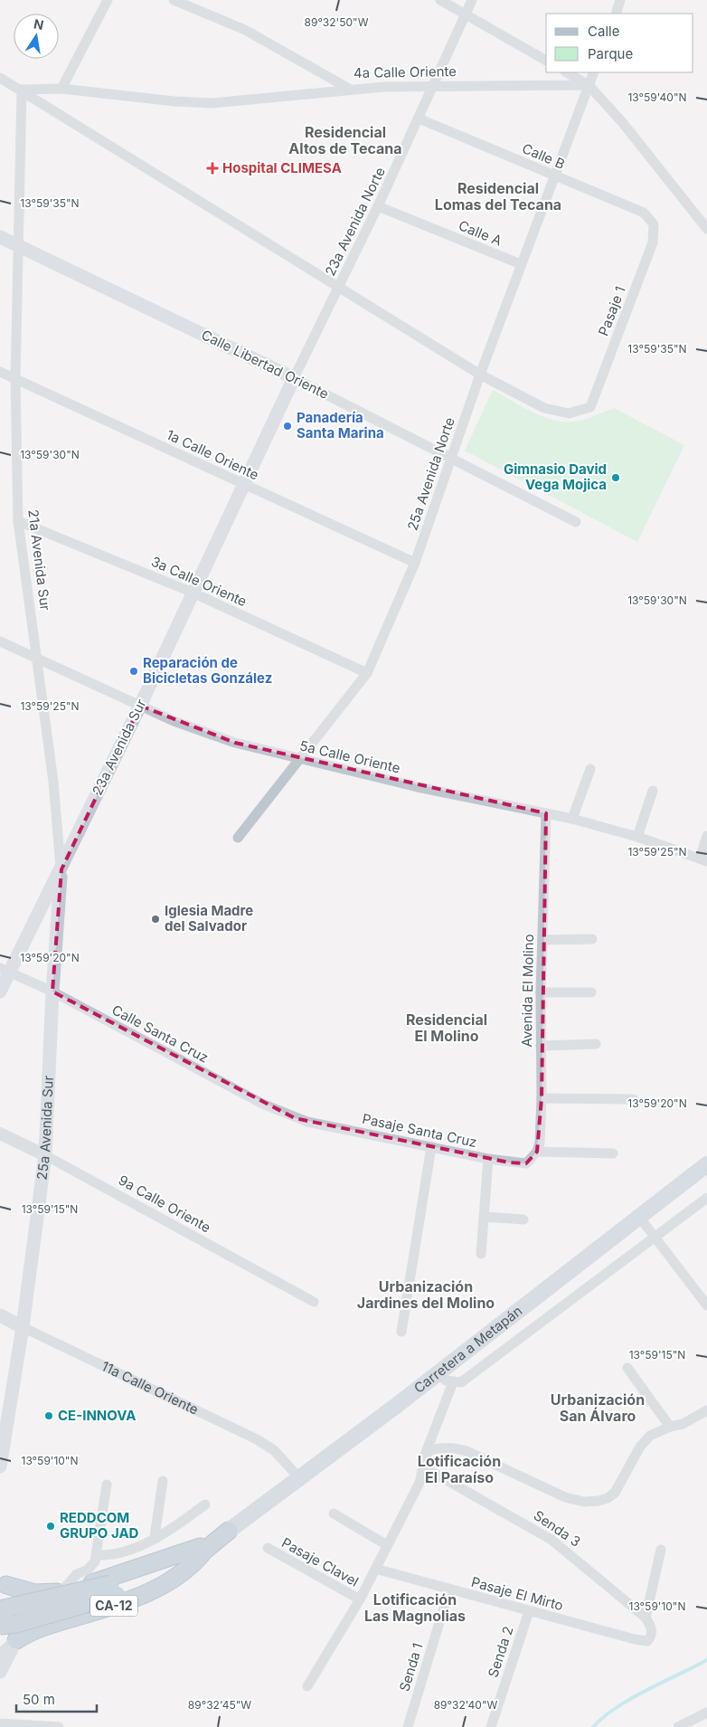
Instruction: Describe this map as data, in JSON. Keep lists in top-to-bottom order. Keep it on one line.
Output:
{"streets":{"highway":["CA-12"],"main road":["Calle Libertad Oriente","23a Avenida Sur","25a Avenida Sur","Carretera a Metapán","11a Calle Oriente"],"street":["4a Calle Oriente","Calle B","23a Avenida Norte","Calle A","Pasaje 1","1a Calle Oriente","25a Avenida Norte","21a Avenida Sur","3a Calle Oriente","5a Calle Oriente","Avenida El Molino","Calle Santa Cruz","Pasaje Santa Cruz","9a Calle Oriente","Senda 3","Pasaje Clavel","Pasaje El Mirto","Senda 2","Senda 1"]},"crossings":[["4a Calle Oriente","23a Avenida Norte"],["4a Calle Oriente","25a Avenida Norte"],["Calle B","23a Avenida Norte"],["Calle B","Pasaje 1"],["Calle B","25a Avenida Norte"],["23a Avenida Norte","Calle A"],["23a Avenida Norte","Calle Libertad Oriente"],["23a Avenida Norte","23a Avenida Sur"],["Calle A","25a Avenida Norte"],["Pasaje 1","25a Avenida Norte"],["Calle Libertad Oriente","25a Avenida Norte"],["Calle Libertad Oriente","21a Avenida Sur"],["Calle Libertad Oriente","23a Avenida Sur"],["1a Calle Oriente","25a Avenida Norte"],["1a Calle Oriente","21a Avenida Sur"],["1a Calle Oriente","23a Avenida Sur"],["25a Avenida Norte","3a Calle Oriente"],["25a Avenida Norte","5a Calle Oriente"],["21a Avenida Sur","3a Calle Oriente"],["21a Avenida Sur","23a Avenida Sur"],["21a Avenida Sur","5a Calle Oriente"],["21a Avenida Sur","25a Avenida Sur"],["3a Calle Oriente","23a Avenida Sur"],["23a Avenida Sur","5a Calle Oriente"],["23a Avenida Sur","Calle Santa Cruz"],["23a Avenida Sur","25a Avenida Sur"],["5a Calle Oriente","Avenida El Molino"],["Avenida El Molino","Pasaje Santa Cruz"],["Calle Santa Cruz","25a Avenida Sur"],["Calle Santa Cruz","Pasaje Santa Cruz"],["25a Avenida Sur","9a Calle Oriente"],["25a Avenida Sur","11a Calle Oriente"],["Carretera a Metapán","11a Calle Oriente"],["Senda 3","Pasaje El Mirto"],["Pasaje El Mirto","Senda 2"],["Pasaje El Mirto","Senda 1"]],"districts":["Residencial Altos de Tecana","Residencial Lomas del Tecana","Residencial El Molino","Urbanización Jardines del Molino","Urbanización San Álvaro","Lotificación El Paraíso","Lotificación Las Magnolias"],"places":{"health":["Hospital CLIMESA"],"other":["Panadería Santa Marina","Gimnasio David Vega Mojica","Reparación de Bicicletas González","Iglesia Madre del Salvador","CE-INNOVA","REDDCOM GRUPO JAD"]},"legend":["Calle","Parque"],"scale_bar":"50 m","north":"top","coordinates":["89°32'50\"W","13°59'40\"N","13°59'35\"N","13°59'30\"N","13°59'25\"N","13°59'20\"N","13°59'15\"N","13°59'10\"N","89°32'45\"W","89°32'40\"W"]}
